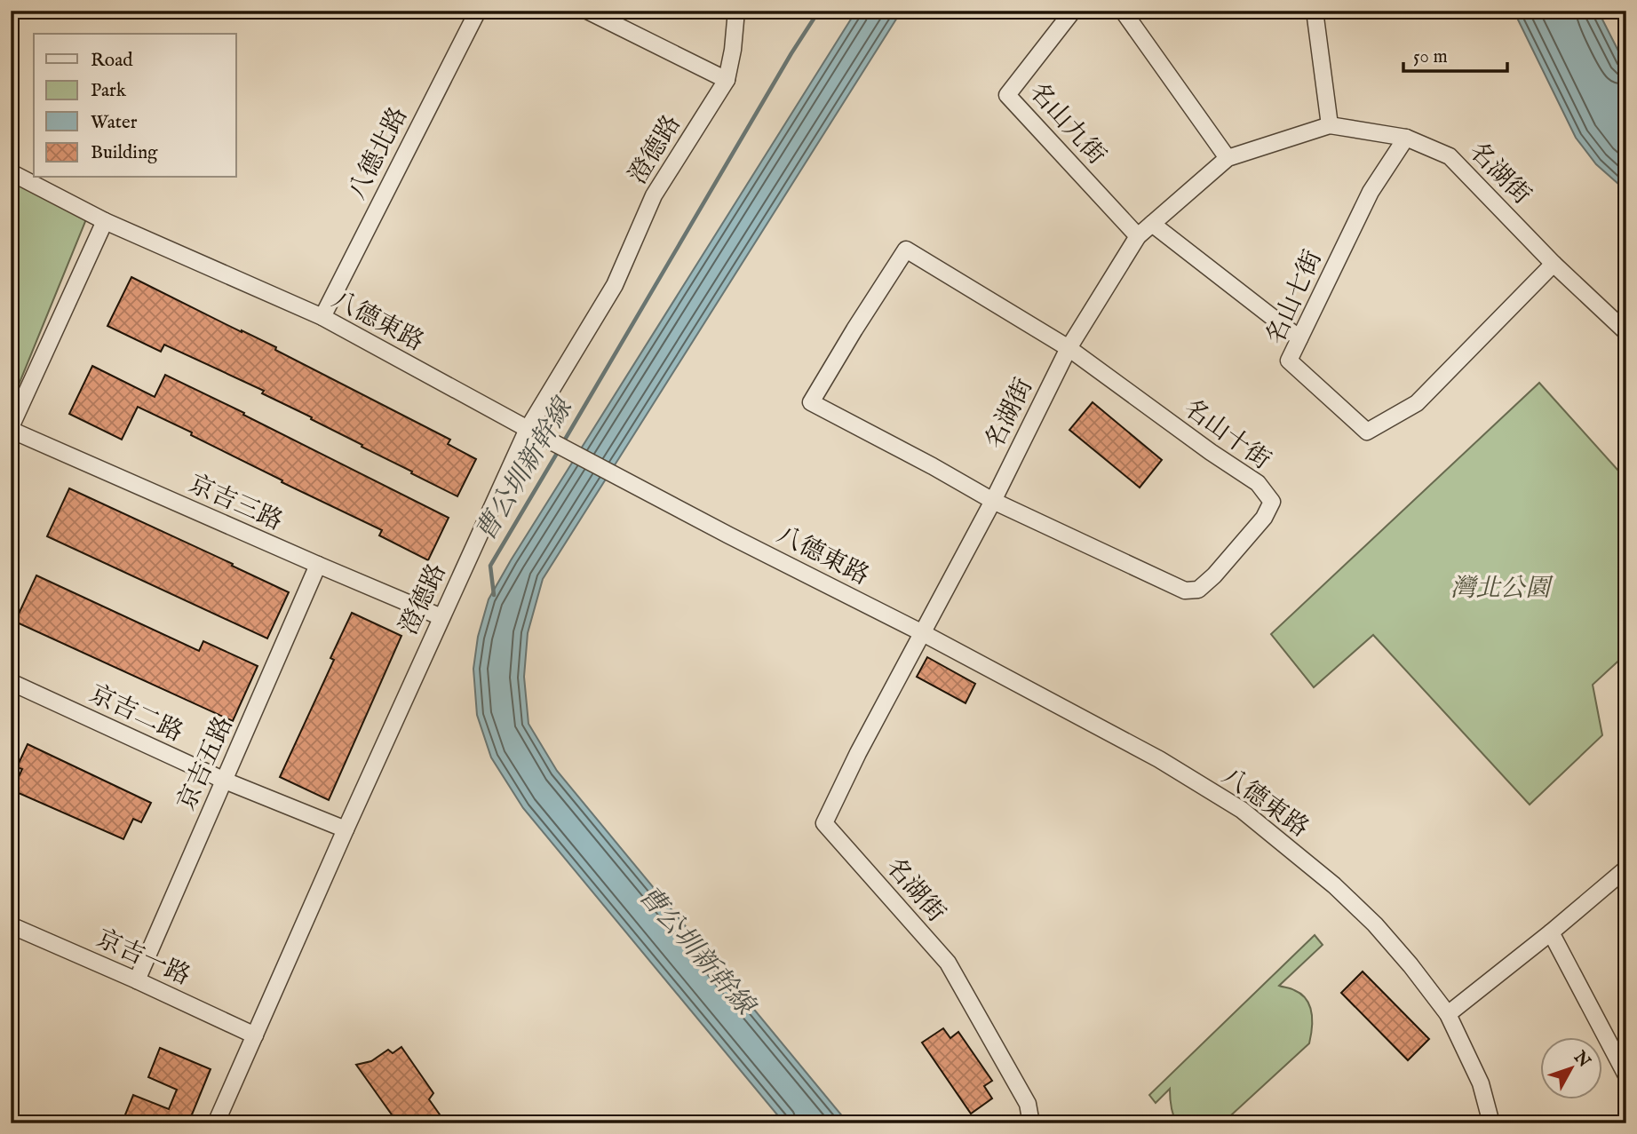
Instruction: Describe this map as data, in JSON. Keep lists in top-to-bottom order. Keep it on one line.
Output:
{"streets":{"street":["名山九街","澄德路","八德北路","名湖街","名山七街","八德東路","名山十街","京吉三路","京吉二路","京吉五路","京吉一路"]},"crossings":[["名山九街","名湖街"],["澄德路","八德東路"],["澄德路","京吉三路"],["澄德路","京吉二路"],["澄德路","京吉一路"],["八德北路","八德東路"],["名湖街","名山七街"],["名湖街","八德東路"],["名湖街","名山十街"],["京吉三路","京吉五路"],["京吉二路","京吉五路"],["京吉五路","京吉一路"]],"water":["曹公圳新幹線"],"parks":["灣北公園"],"legend":["Road","Park","Water","Building"],"scale_bar":"50 m","north":"top right"}
